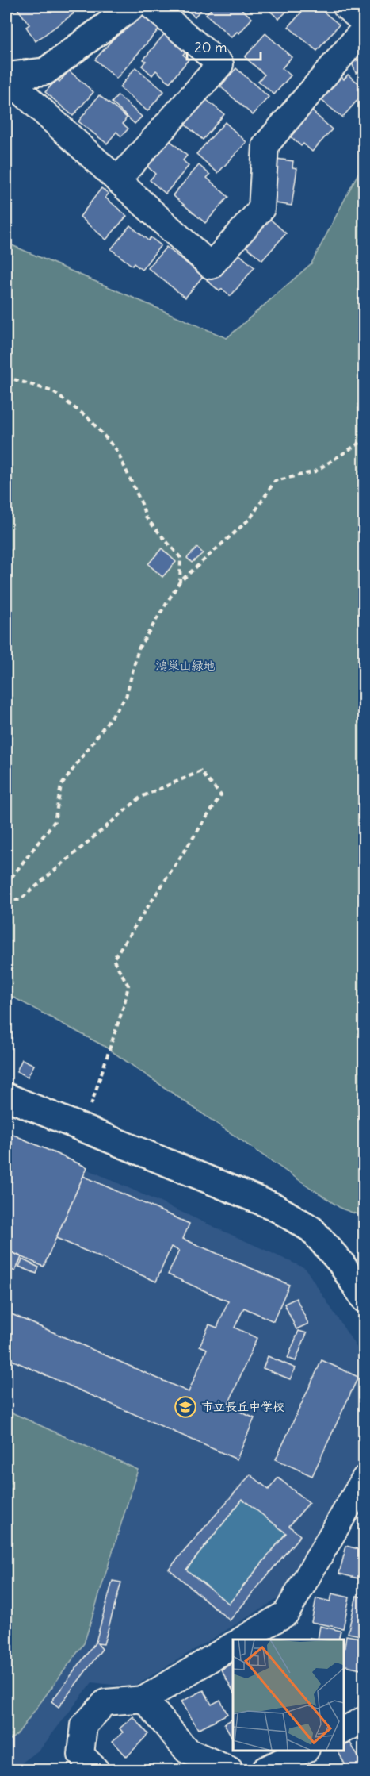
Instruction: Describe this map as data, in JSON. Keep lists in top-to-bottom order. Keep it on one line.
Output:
{"parks":["鴻巣山緑地"],"places":{"school or university":["市立長丘中学校"]},"scale_bar":"20 m"}
